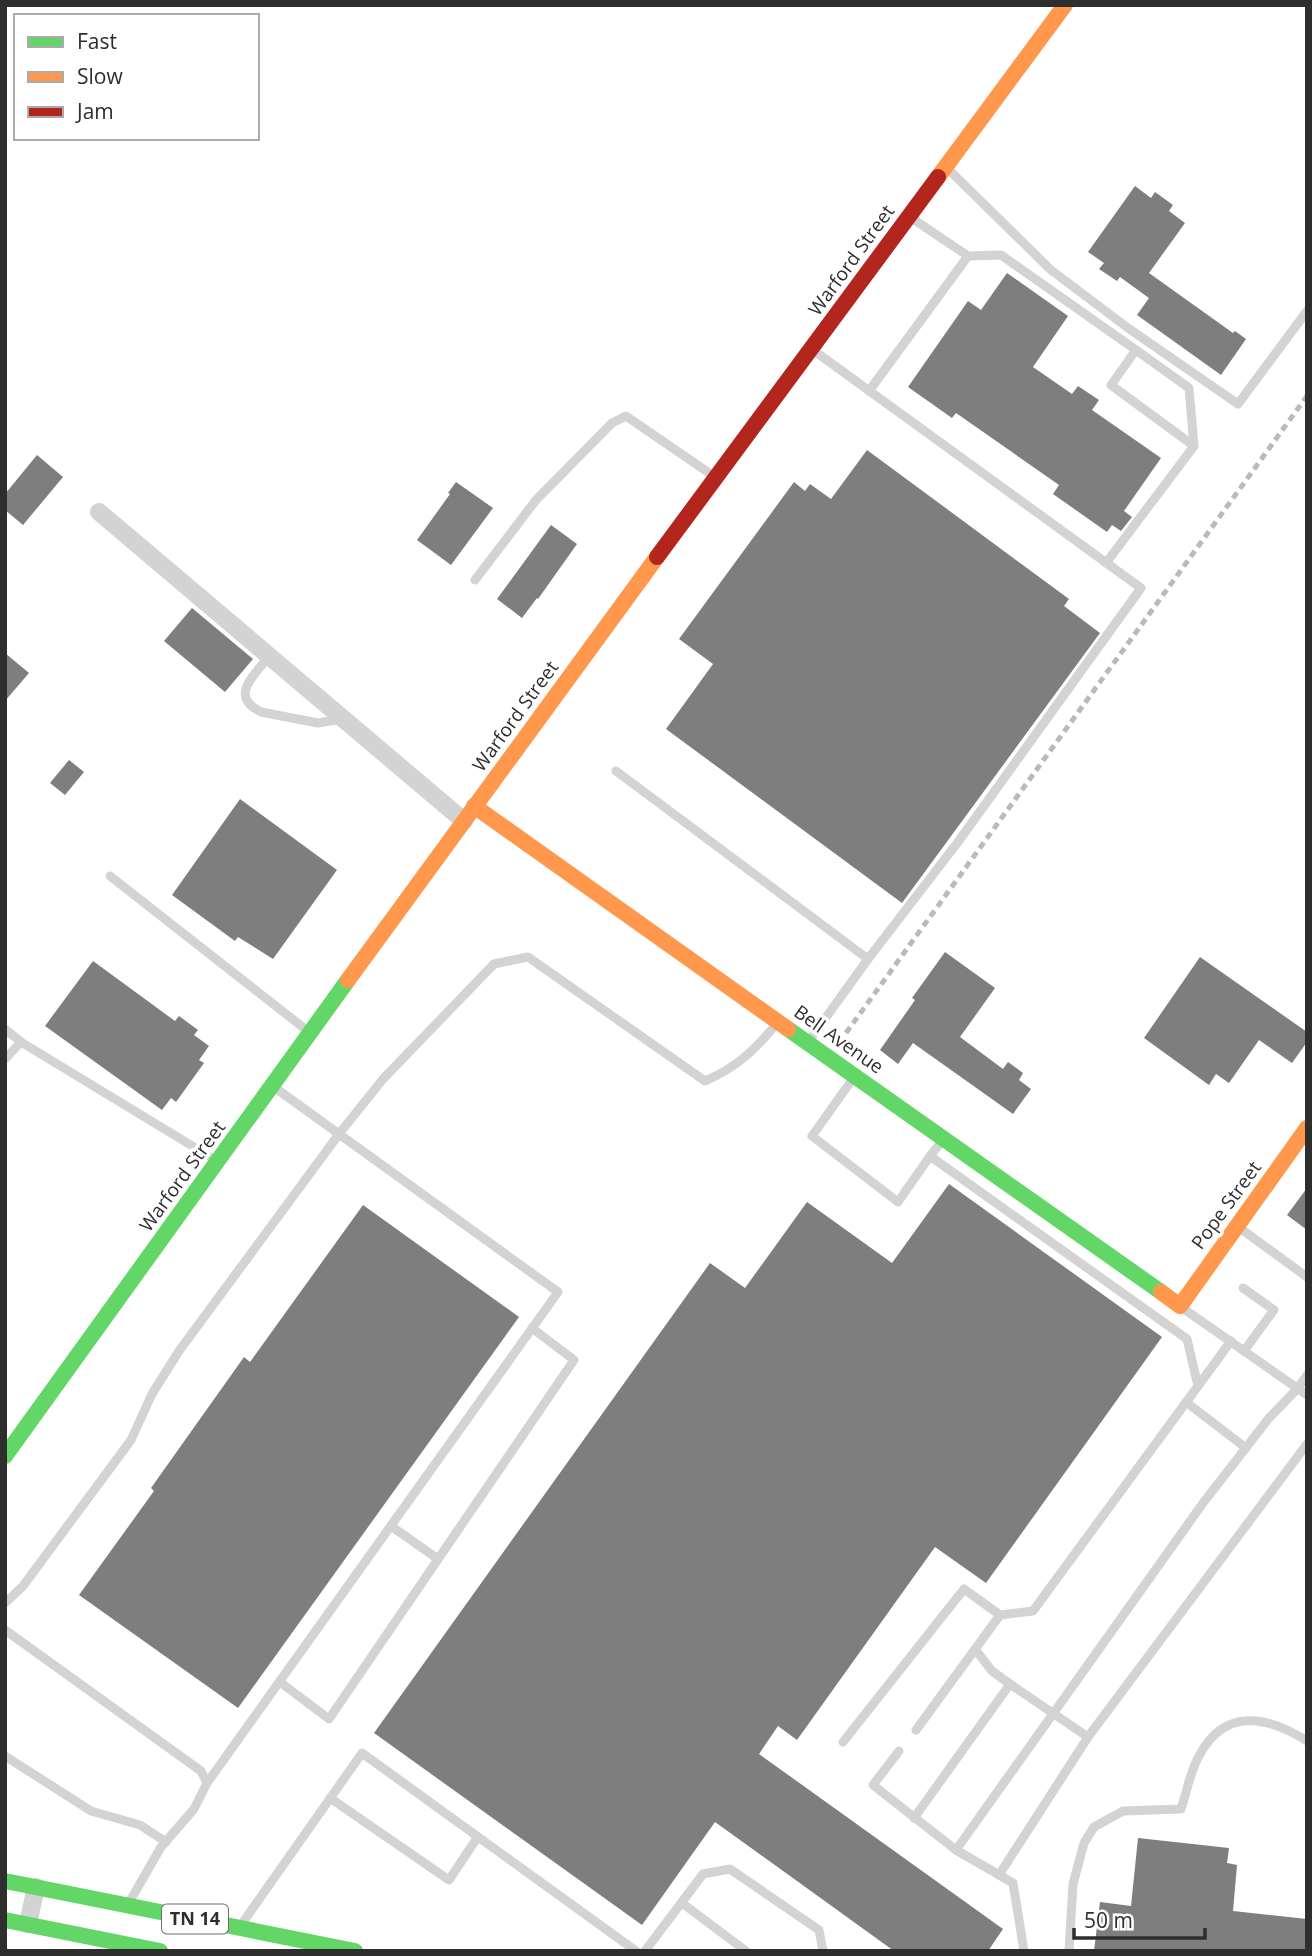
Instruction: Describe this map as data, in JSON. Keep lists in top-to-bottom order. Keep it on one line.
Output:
{"streets":{"main road":["Warford Street","Bell Avenue","Pope Street","TN 14"]},"crossings":[["Warford Street","Bell Avenue"],["Bell Avenue","Pope Street"]],"legend":["Fast","Slow","Jam"],"scale_bar":"50 m"}
